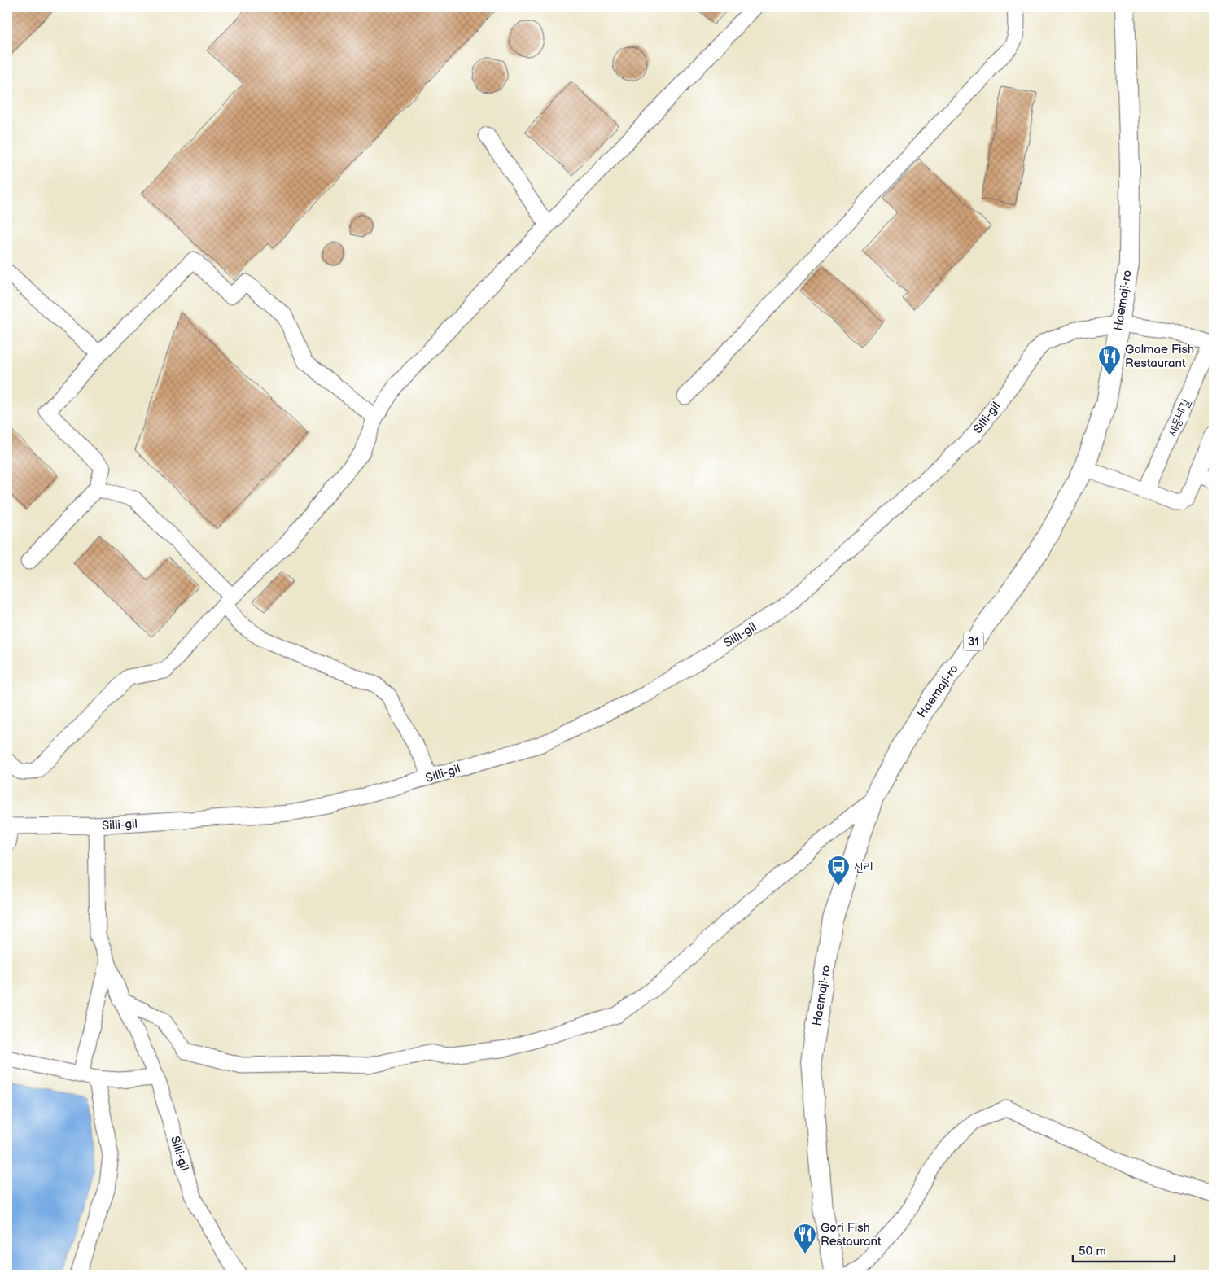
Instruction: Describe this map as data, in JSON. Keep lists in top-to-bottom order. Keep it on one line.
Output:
{"streets":{"main road":["Haemaji-ro","31"],"street":["Silli-gil","새동네길"]},"crossings":[["Haemaji-ro","Silli-gil"],["Haemaji-ro","새동네길"],["Silli-gil","새동네길"]],"places":{"restaurant":["Golmae Fish Restaurant","Gori Fish Restaurant"],"bus stop":["신리"]},"scale_bar":"50 m"}
